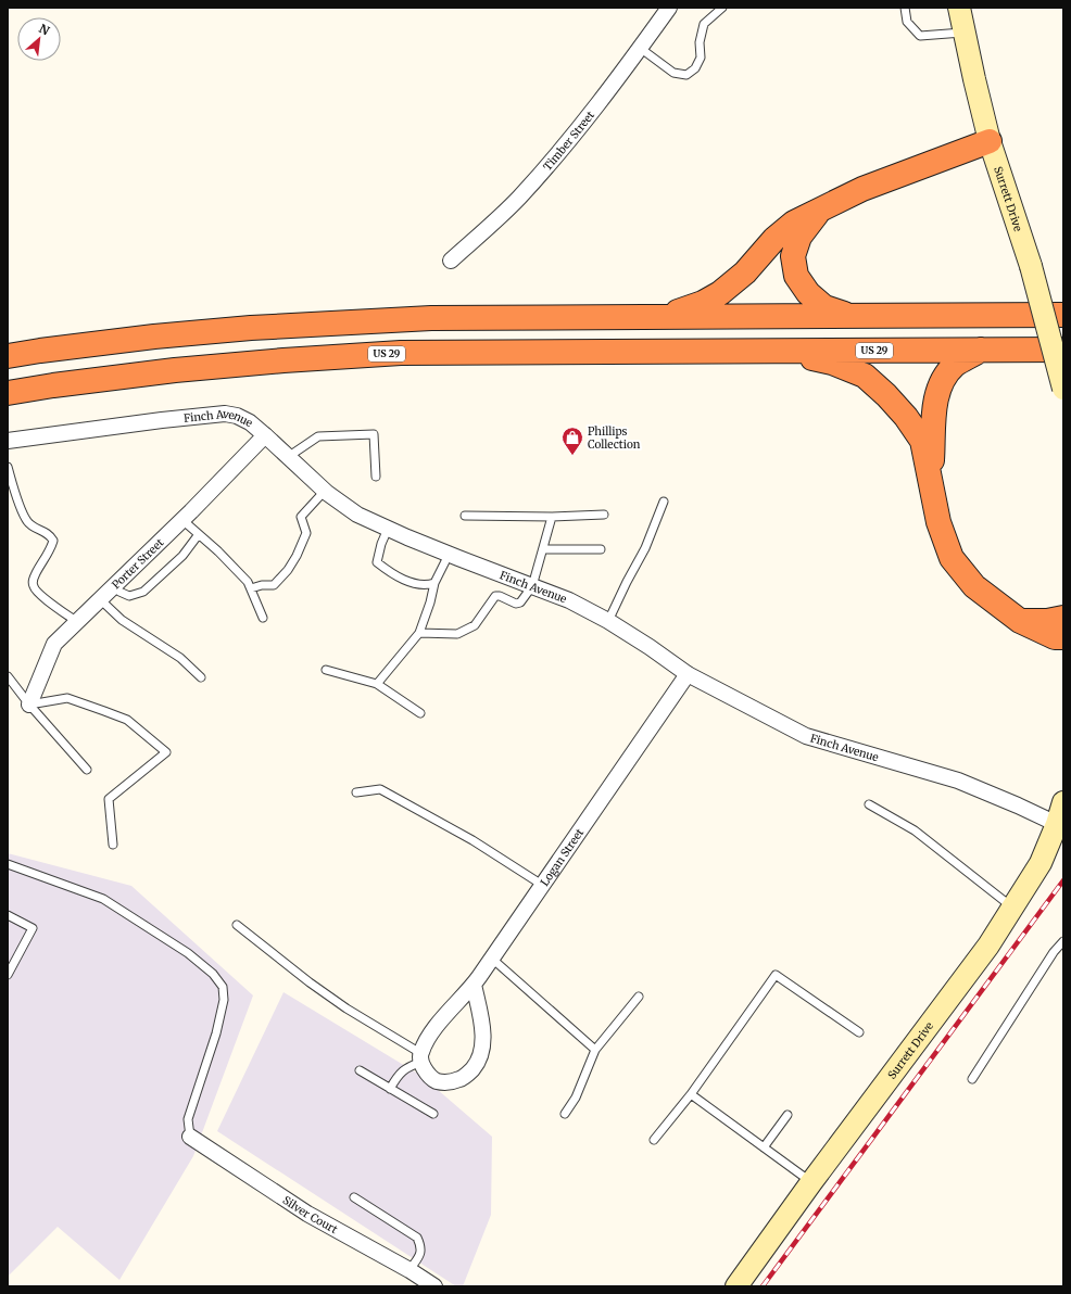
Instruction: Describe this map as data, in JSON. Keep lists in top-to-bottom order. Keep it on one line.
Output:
{"streets":{"highway":["US 29"],"street":["Timber Street","Surrett Drive","Finch Avenue","Porter Street","Logan Street","Silver Court"]},"crossings":[["Surrett Drive","Finch Avenue"],["Finch Avenue","Porter Street"],["Finch Avenue","Logan Street"]],"places":{"shop":["Phillips Collection"]},"north":"top right"}
